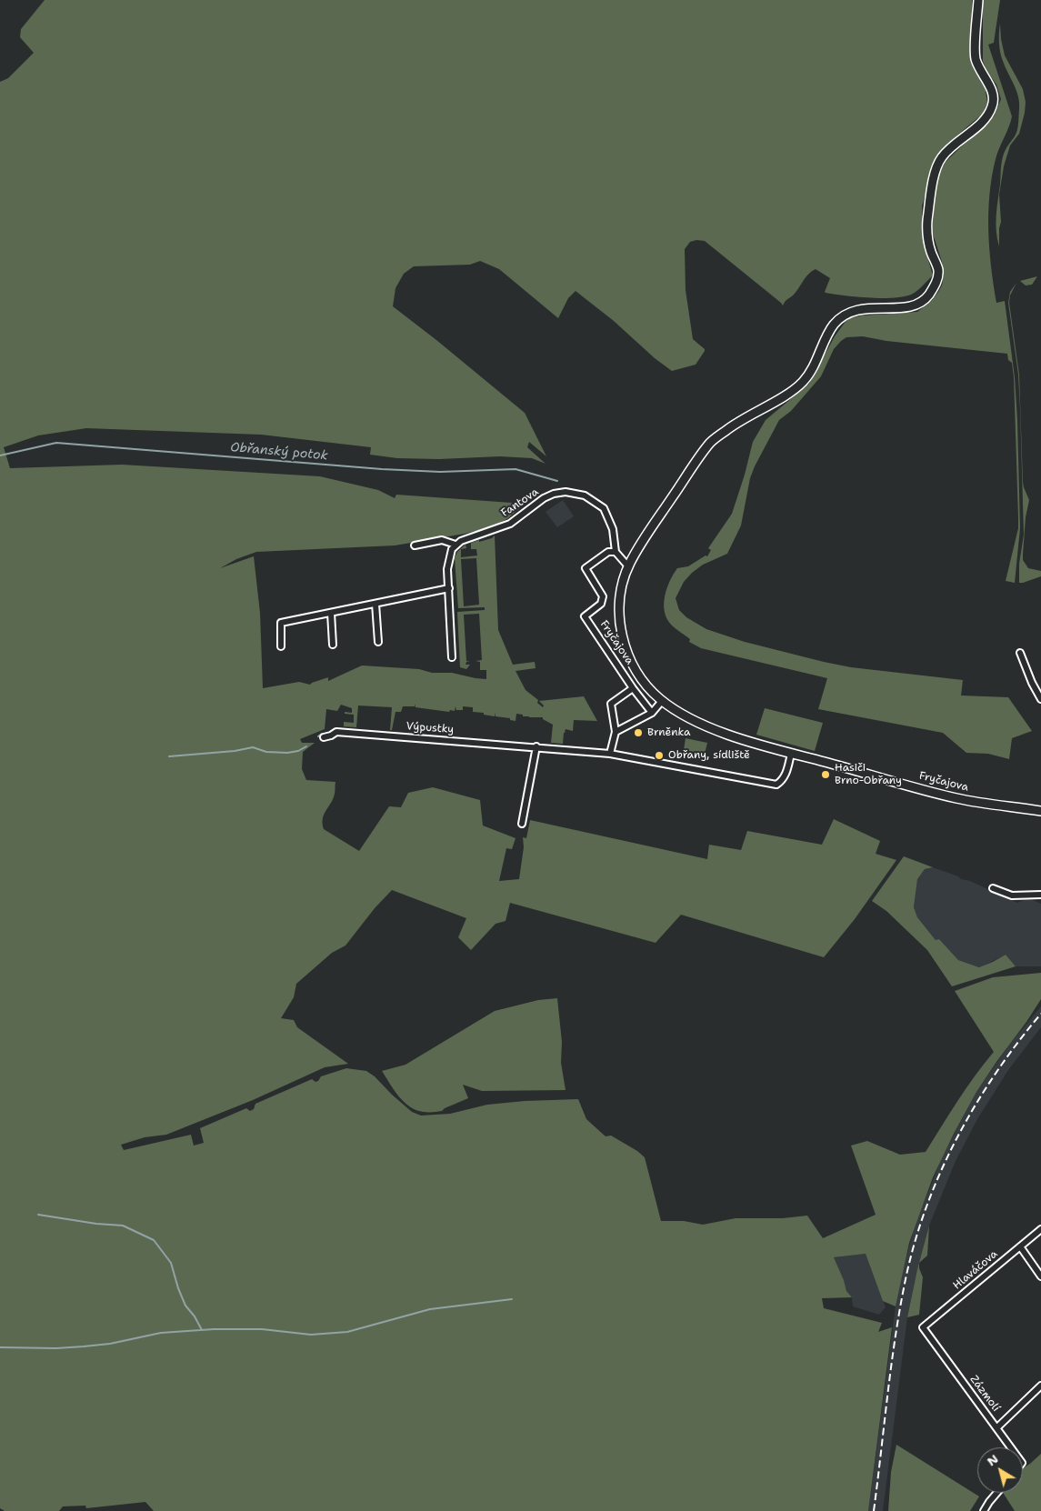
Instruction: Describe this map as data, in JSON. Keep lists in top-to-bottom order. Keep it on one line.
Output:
{"streets":{"main road":["Fryčajova"],"street":["Fantova","Výpustky","Hlaváčova","Zázmolí"]},"crossings":[["Fantova","Fryčajova"],["Hlaváčova","Zázmolí"]],"water":["Obřanský potok"],"places":["Brněnka","Obřany, sídliště","Hasiči Brno-Obřany"],"north":"top left"}
